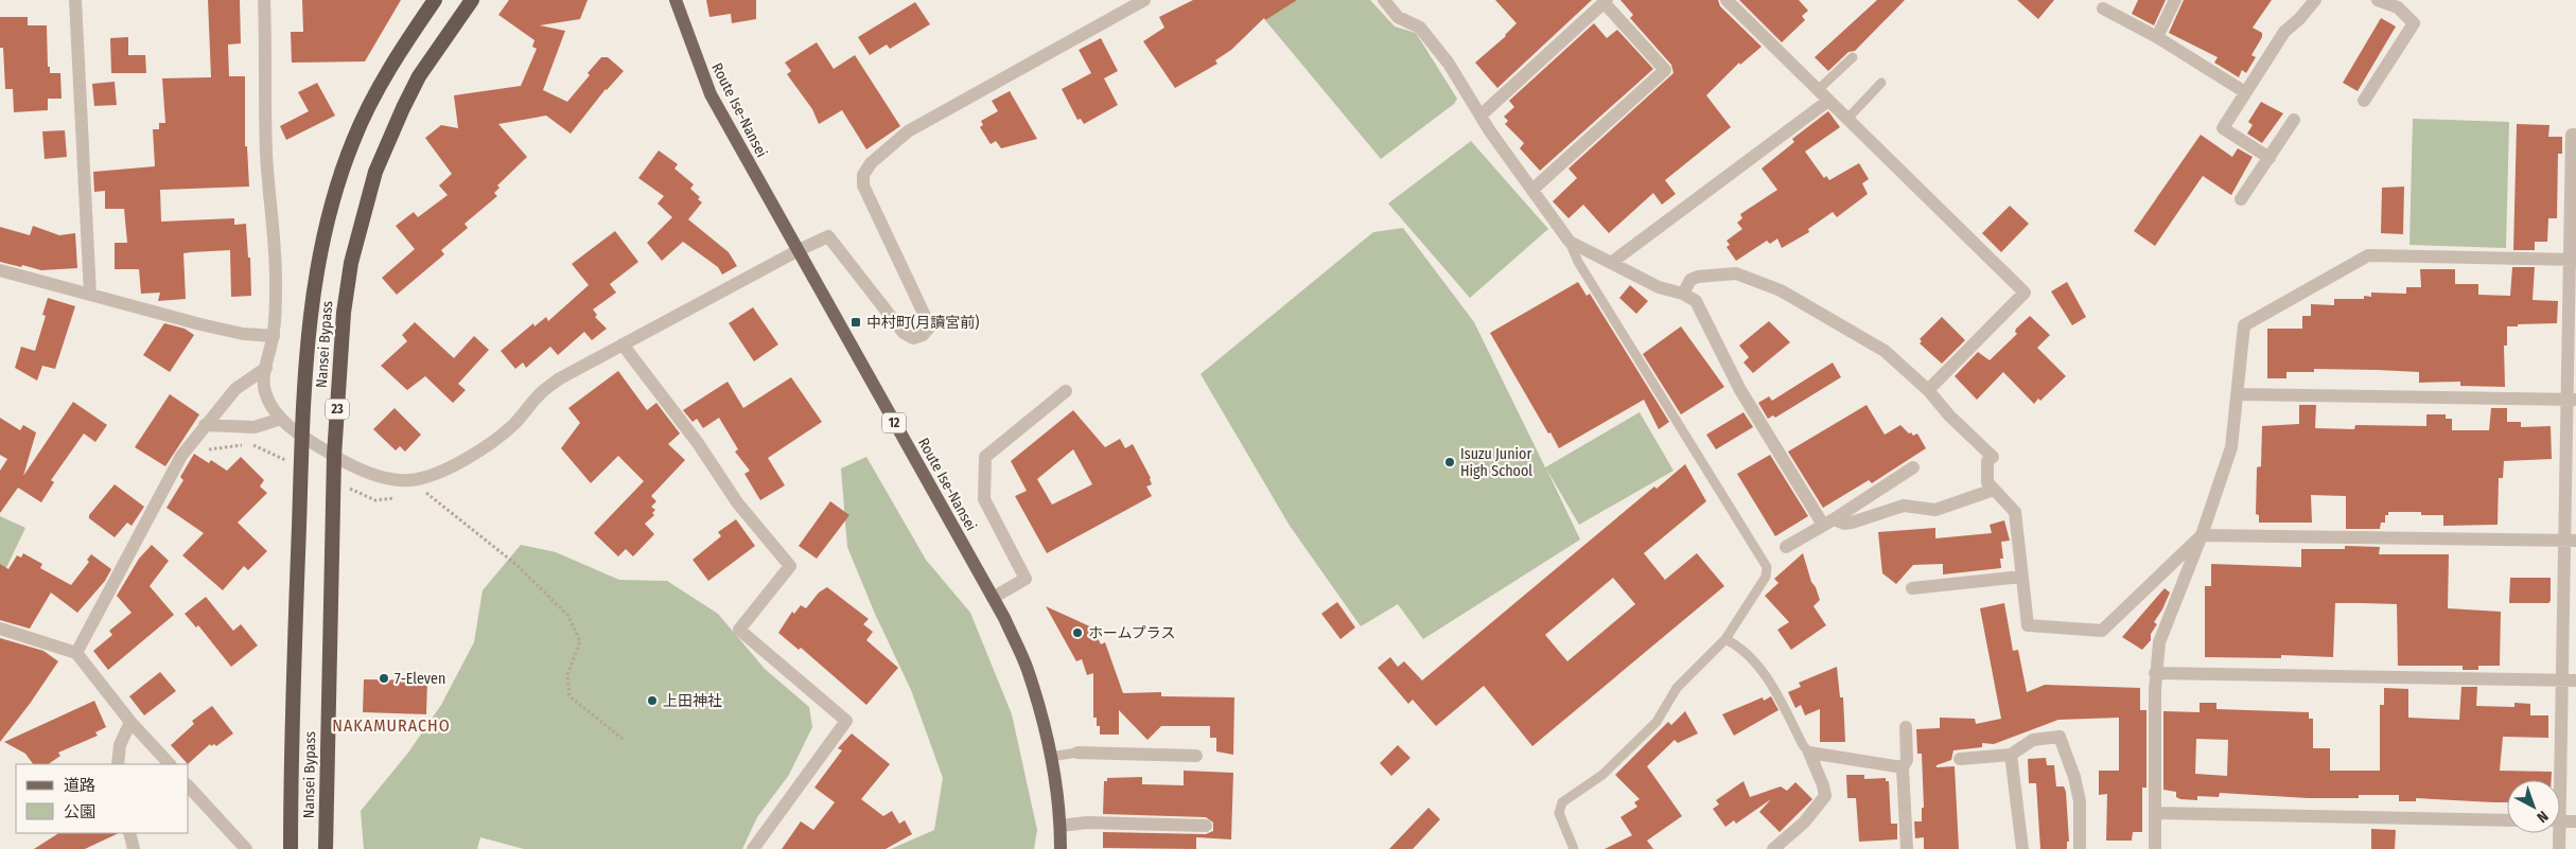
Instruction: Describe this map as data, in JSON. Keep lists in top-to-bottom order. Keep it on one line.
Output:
{"streets":{"highway":["Nansei Bypass","23"],"main road":["Route Ise-Nansei","12"]},"districts":["NAKAMURACHO"],"places":{"transit":["中村町(月讀宮前)"],"other":["Isuzu Junior High School","ホームプラス","7-Eleven","上田神社"]},"legend":["道路","公園"],"north":"bottom right"}
